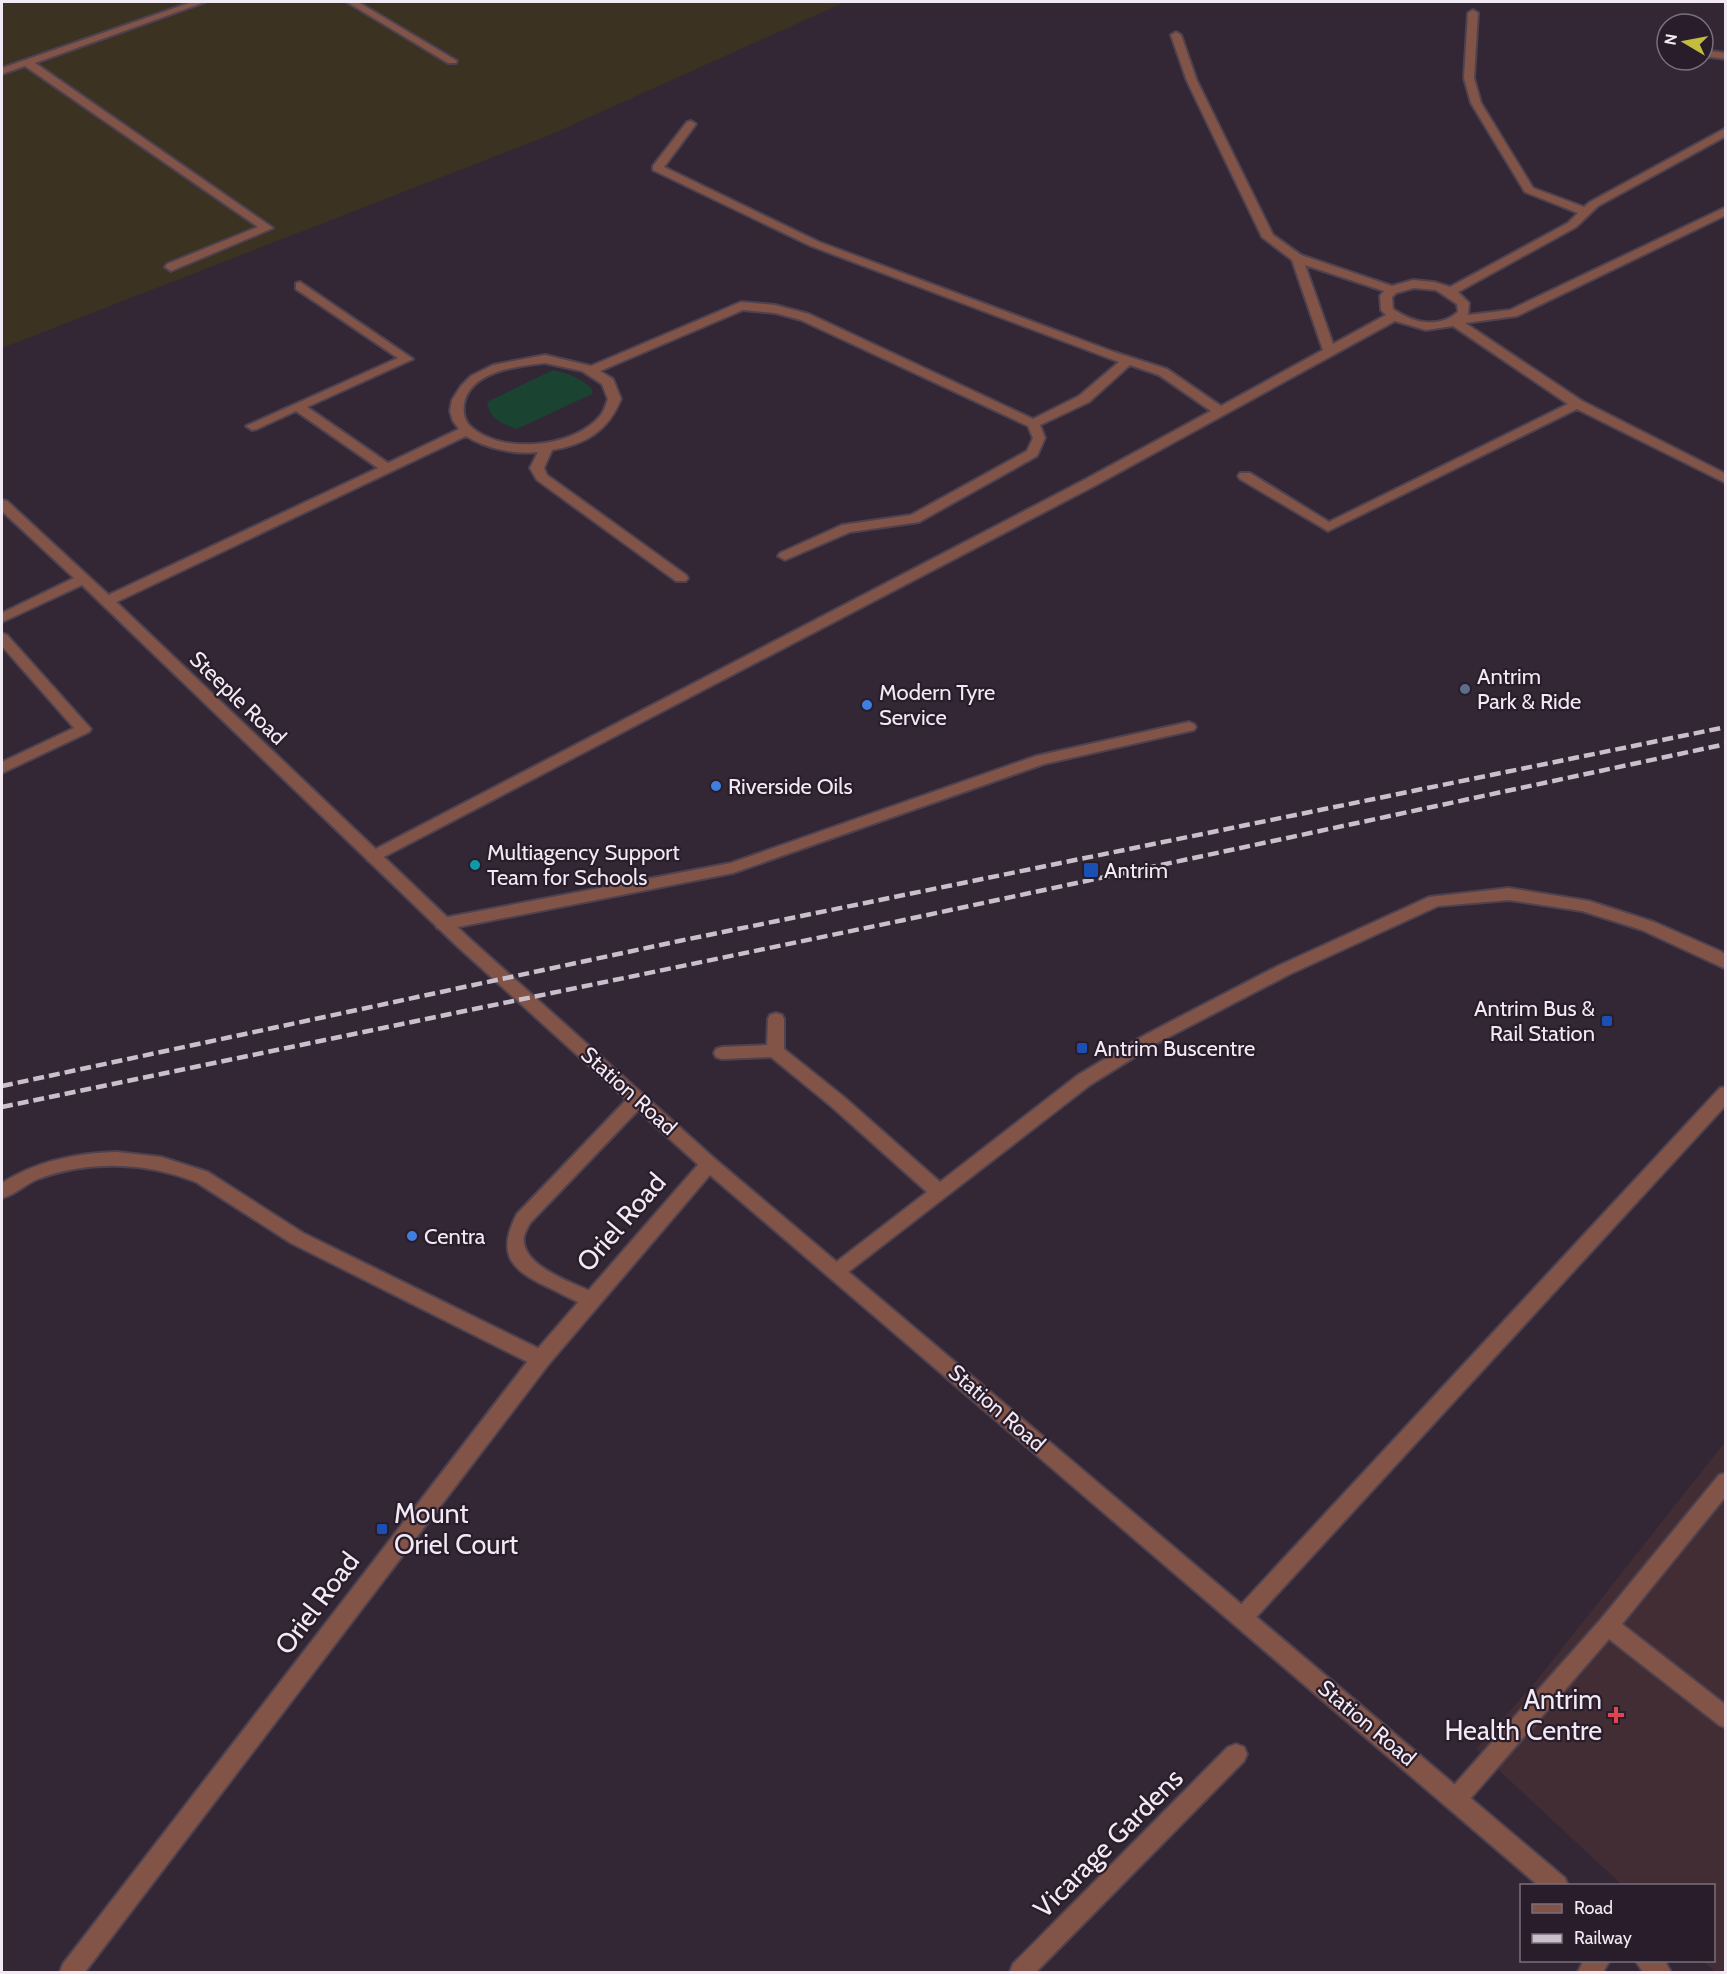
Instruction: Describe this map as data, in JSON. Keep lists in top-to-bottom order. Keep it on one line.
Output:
{"streets":{"street":["Steeple Road","Station Road","Oriel Road","Vicarage Gardens"]},"crossings":[["Steeple Road","Station Road"],["Station Road","Oriel Road"]],"places":{"other":["Antrim Park & Ride","Modern Tyre Service","Riverside Oils","Multiagency Support Team for Schools","Centra"],"transit":["Antrim","Antrim Bus & Rail Station","Antrim Buscentre","Mount Oriel Court"],"health":["Antrim Health Centre"]},"legend":["Road","Railway"],"north":"left"}
